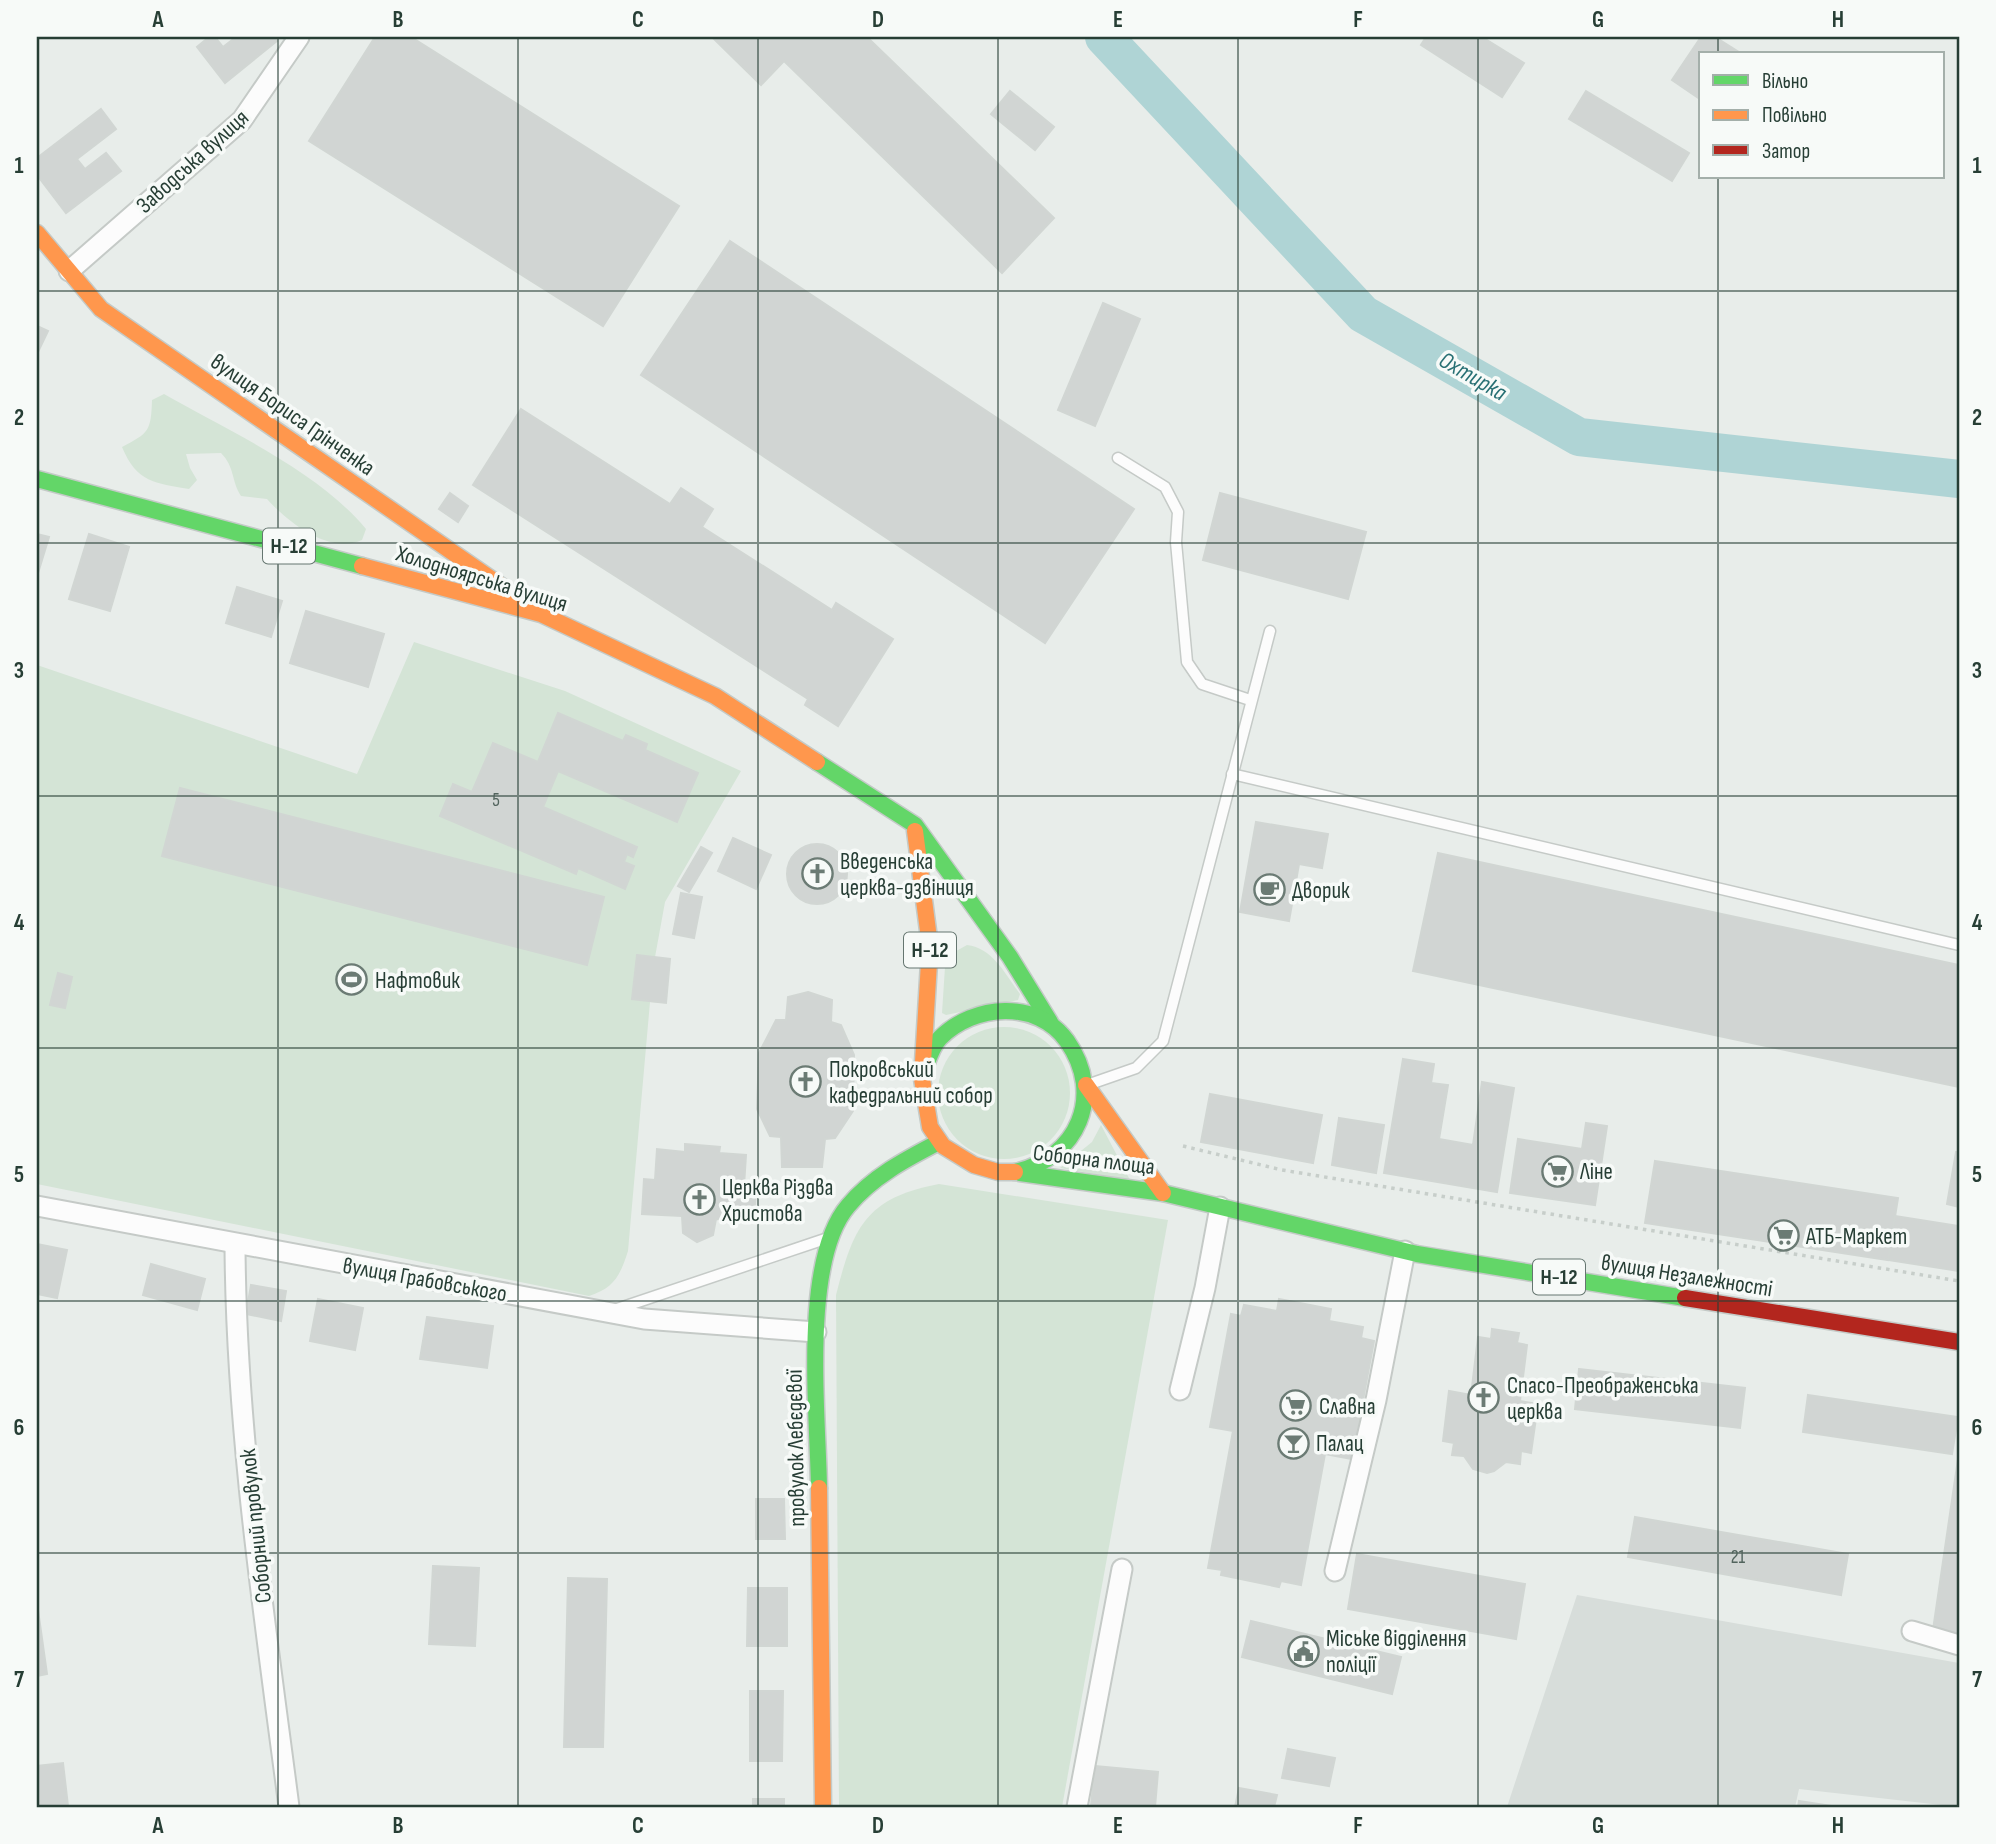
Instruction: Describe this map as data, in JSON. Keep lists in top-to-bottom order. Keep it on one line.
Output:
{"streets":{"main road":["вулиця Бориса Грінченка","Н-12","Холодноярська вулиця","Соборна площа","вулиця Незалежності","провулок Лебєдєвої"],"street":["Заводська вулиця","вулиця Грабовського","Соборний провулок"]},"crossings":[["Заводська вулиця","вулиця Бориса Грінченка"],["вулиця Бориса Грінченка","Холодноярська вулиця"],["Холодноярська вулиця","Соборна площа"],["Соборна площа","вулиця Незалежності"],["Соборна площа","провулок Лебєдєвої"],["вулиця Грабовського","провулок Лебєдєвої"],["вулиця Грабовського","Соборний провулок"]],"water":["Охтирка"],"places":{"church":["Введенська церква-дзвіниця","Покровський кафедральний собор","Церква Різдва Христова","Спасо-Преображенська церква"],"cafe":["Дворик"],"sports":["Нафтовик"],"supermarket":["Ліне","АТБ-Маркет","Славна"],"bar":["Палац"],"public building":["Міське відділення поліції"]},"house_numbers":["5","21"],"legend":["Вільно","Повільно","Затор"],"grid":{"columns":["A","B","C","D","E","F","G","H"],"rows":["1","2","3","4","5","6","7"]}}
